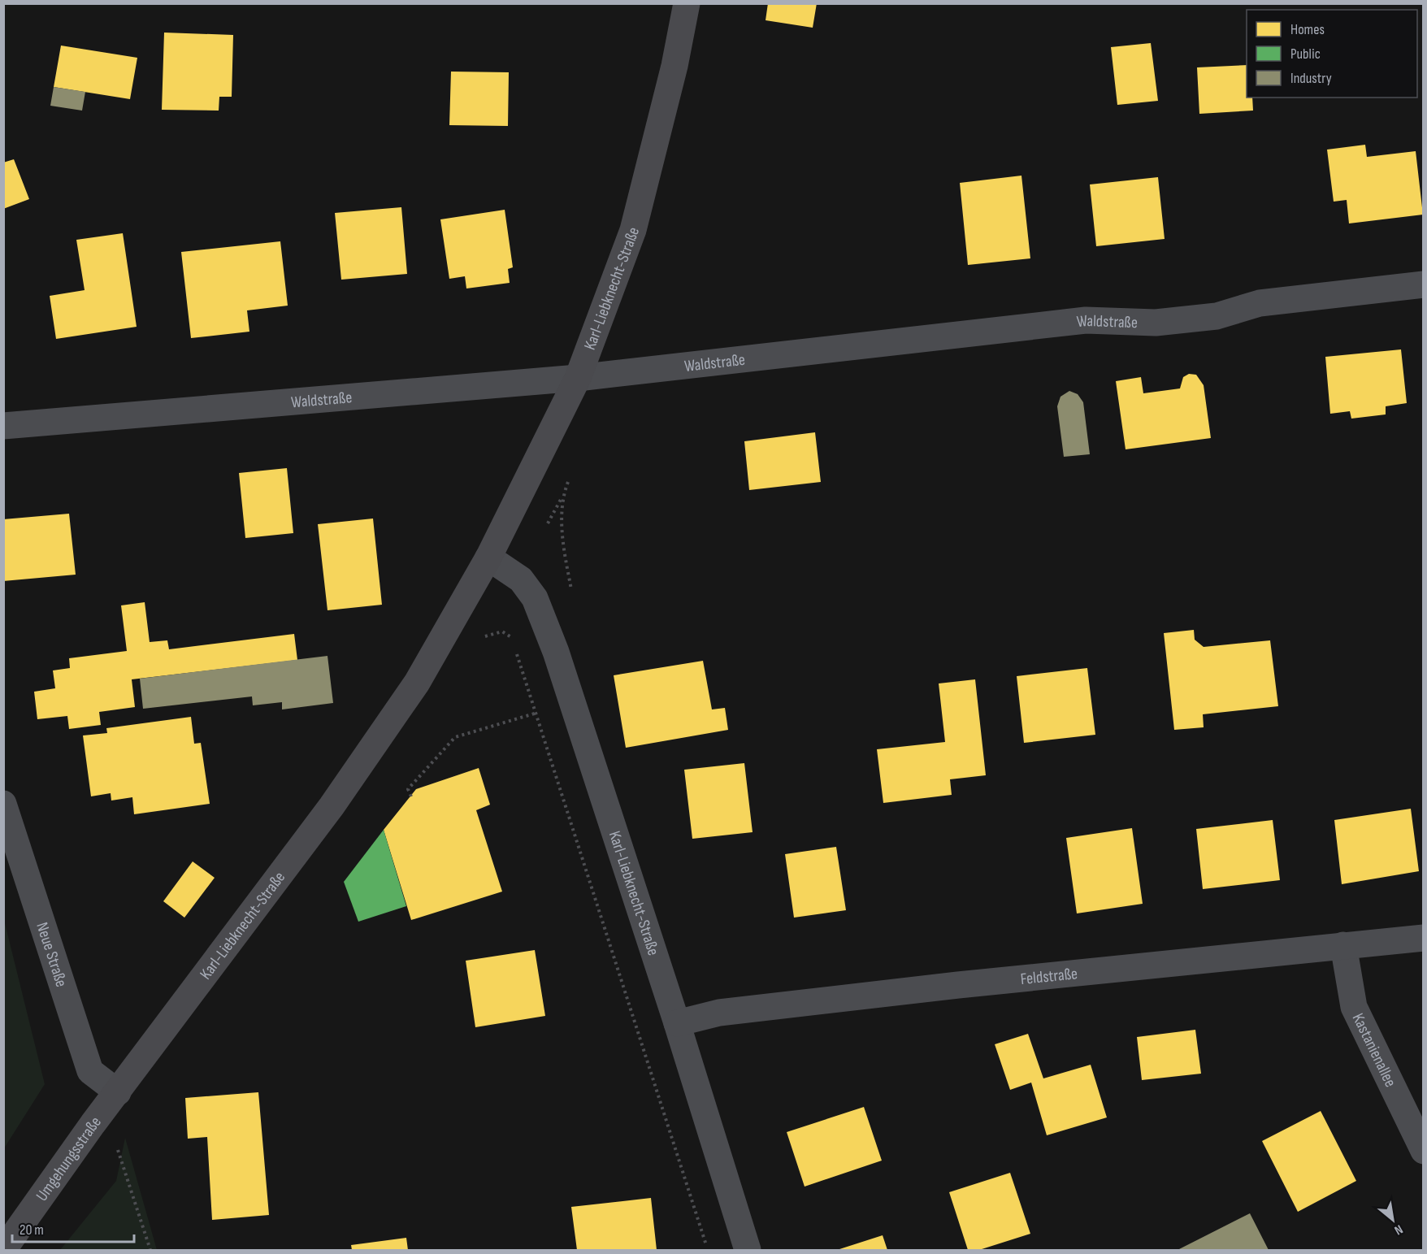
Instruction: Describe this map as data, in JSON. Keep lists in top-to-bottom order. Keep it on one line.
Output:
{"streets":{"main road":["Karl-Liebknecht-Straße","Umgehungsstraße"],"street":["Waldstraße","Neue Straße","Feldstraße","Kastanienallee"]},"crossings":[["Karl-Liebknecht-Straße","Waldstraße"],["Karl-Liebknecht-Straße","Neue Straße"],["Karl-Liebknecht-Straße","Feldstraße"],["Karl-Liebknecht-Straße","Umgehungsstraße"],["Neue Straße","Umgehungsstraße"],["Feldstraße","Kastanienallee"]],"legend":["Homes","Public","Industry"],"scale_bar":"20 m","north":"bottom right"}
